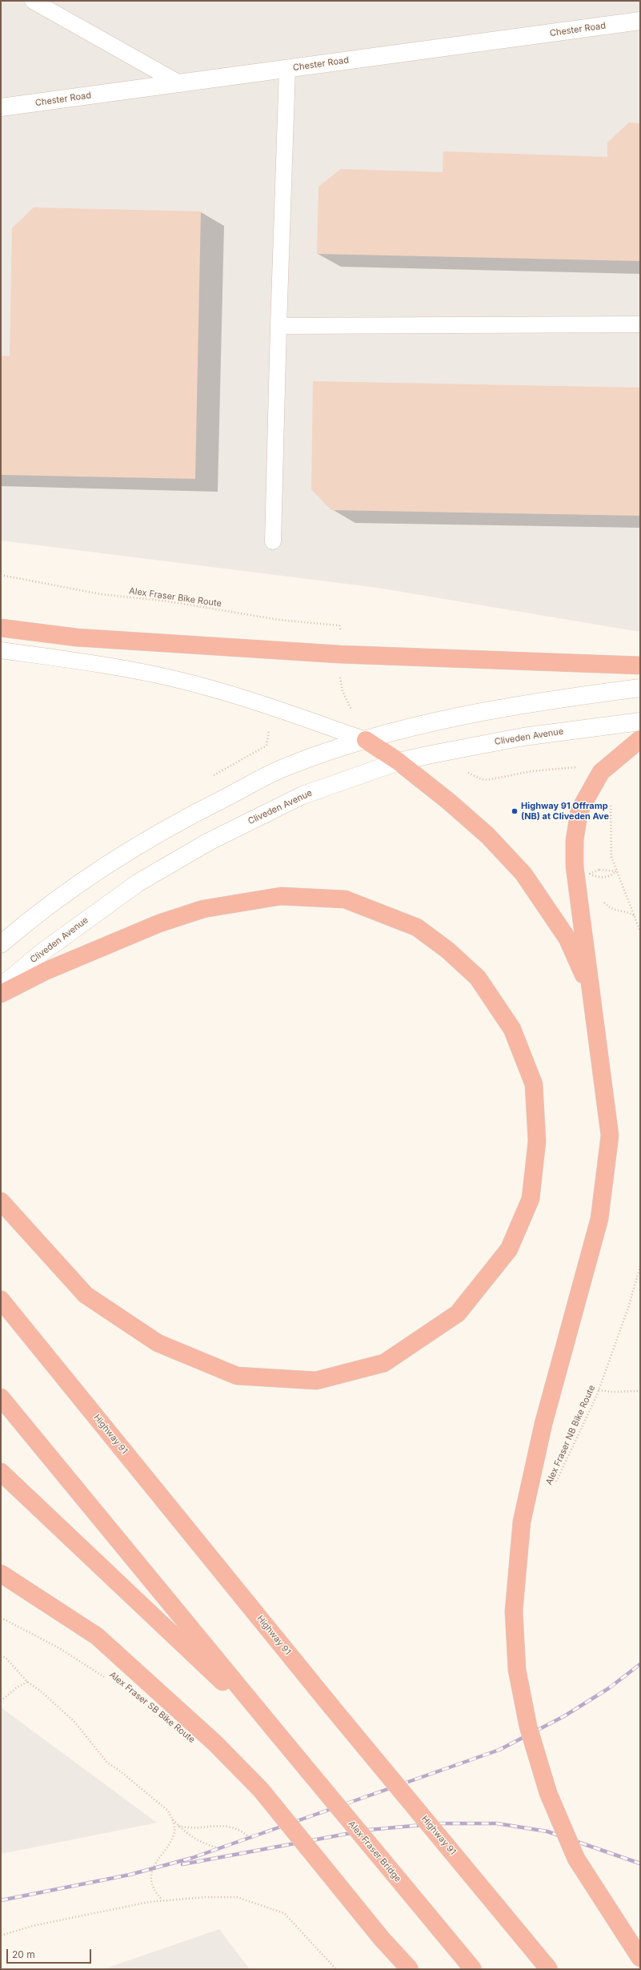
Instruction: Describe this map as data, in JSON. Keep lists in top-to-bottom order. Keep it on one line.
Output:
{"streets":{"highway":["Highway 91","Alex Fraser Bridge"],"street":["Chester Road","Cliveden Avenue"],"path":["Alex Fraser Bike Route","Alex Fraser NB Bike Route","Alex Fraser SB Bike Route"]},"places":["Highway 91 Offramp (NB) at Cliveden Ave"],"scale_bar":"20 m"}
